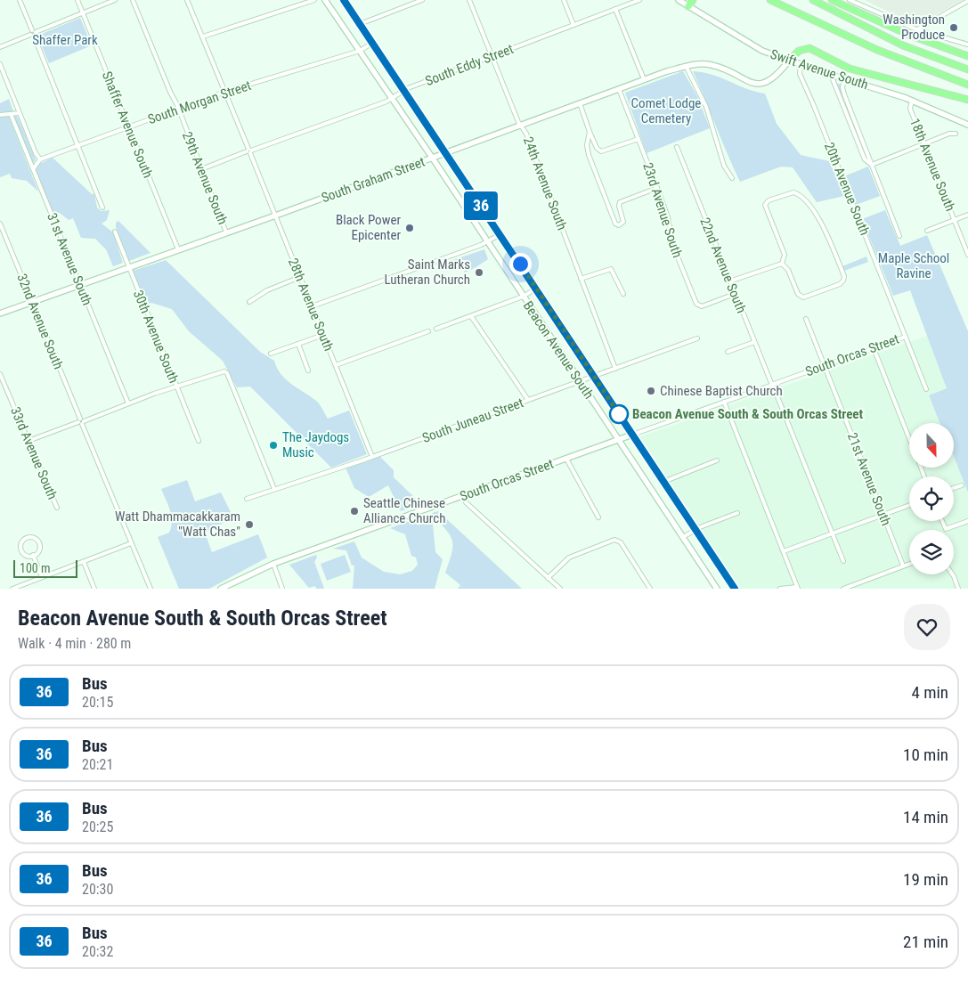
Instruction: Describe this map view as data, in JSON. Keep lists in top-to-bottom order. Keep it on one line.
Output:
{"streets":{"street":["South Eddy Street","Swift Avenue South","South Morgan Street","Shaffer Avenue South","18th Avenue South","29th Avenue South","South Graham Street","24th Avenue South","20th Avenue South","23rd Avenue South","31st Avenue South","22nd Avenue South","28th Avenue South","32nd Avenue South","30th Avenue South","Beacon Avenue South","South Orcas Street","South Juneau Street","33rd Avenue South","21st Avenue South"]},"crossings":[["South Eddy Street","29th Avenue South"],["South Eddy Street","24th Avenue South"],["South Eddy Street","28th Avenue South"],["South Eddy Street","Beacon Avenue South"],["Swift Avenue South","18th Avenue South"],["Swift Avenue South","South Graham Street"],["Swift Avenue South","20th Avenue South"],["South Morgan Street","Shaffer Avenue South"],["South Morgan Street","29th Avenue South"],["South Morgan Street","28th Avenue South"],["South Morgan Street","Beacon Avenue South"],["Shaffer Avenue South","South Graham Street"],["29th Avenue South","South Graham Street"],["South Graham Street","24th Avenue South"],["South Graham Street","23rd Avenue South"],["South Graham Street","31st Avenue South"],["South Graham Street","28th Avenue South"],["South Graham Street","32nd Avenue South"],["South Graham Street","30th Avenue South"],["South Graham Street","Beacon Avenue South"],["24th Avenue South","South Juneau Street"],["20th Avenue South","South Orcas Street"],["23rd Avenue South","22nd Avenue South"],["22nd Avenue South","South Orcas Street"],["28th Avenue South","South Juneau Street"],["Beacon Avenue South","South Orcas Street"],["Beacon Avenue South","South Juneau Street"],["South Orcas Street","21st Avenue South"]],"parks":["Shaffer Park","Comet Lodge Cemetery","Maple School Ravine"],"places":["Washington Produce","Black Power Epicenter","Saint Marks Lutheran Church","Chinese Baptist Church","Beacon Avenue South & South Orcas Street","The Jaydogs Music","Seattle Chinese Alliance Church","Watt Dhammacakkaram \"Watt Chas\""],"lines":["bus line 36"],"scale_bar":"100 m","north":"bottom","page":{"on_map":"36","scale":"100 m","heading":["Beacon Avenue South & South Orcas Street","Walk · 4 min · 280 m"],"list":[{"mark":"36","name":"Bus","note":"20:15","value":"4 min"},{"mark":"36","name":"Bus","note":"20:21","value":"10 min"},{"mark":"36","name":"Bus","note":"20:25","value":"14 min"},{"mark":"36","name":"Bus","note":"20:30","value":"19 min"},{"mark":"36","name":"Bus","note":"20:32","value":"21 min"}]}}
